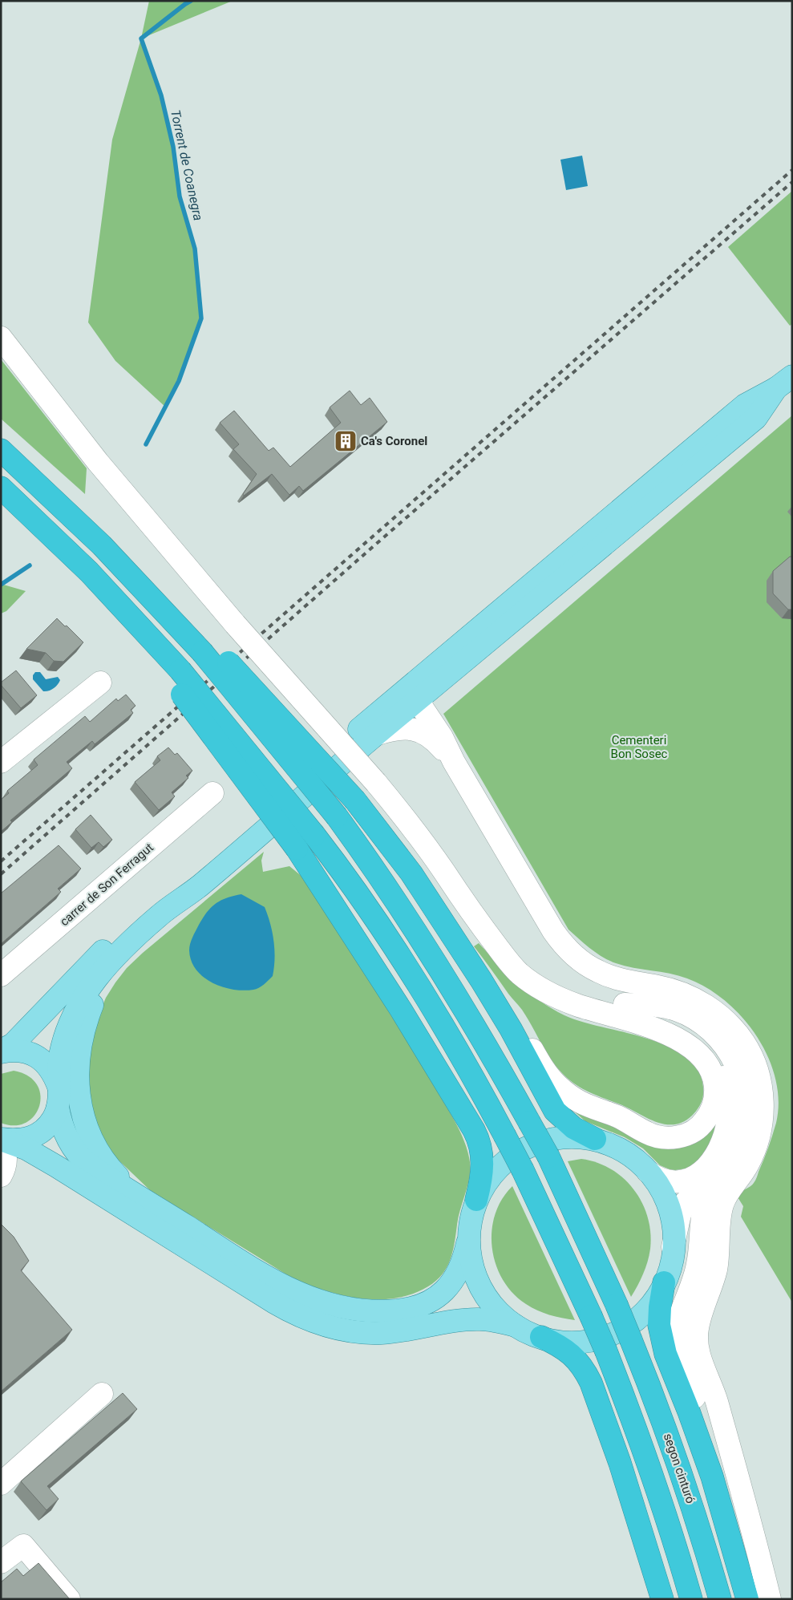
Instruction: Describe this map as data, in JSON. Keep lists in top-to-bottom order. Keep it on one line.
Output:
{"streets":{"highway":["segon cinturó"],"street":["carrer de Son Ferragut"]},"water":["Torrent de Coanegra"],"parks":["Cementeri Bon Sosec"],"places":{"building":["Ca's Coronel"]}}
